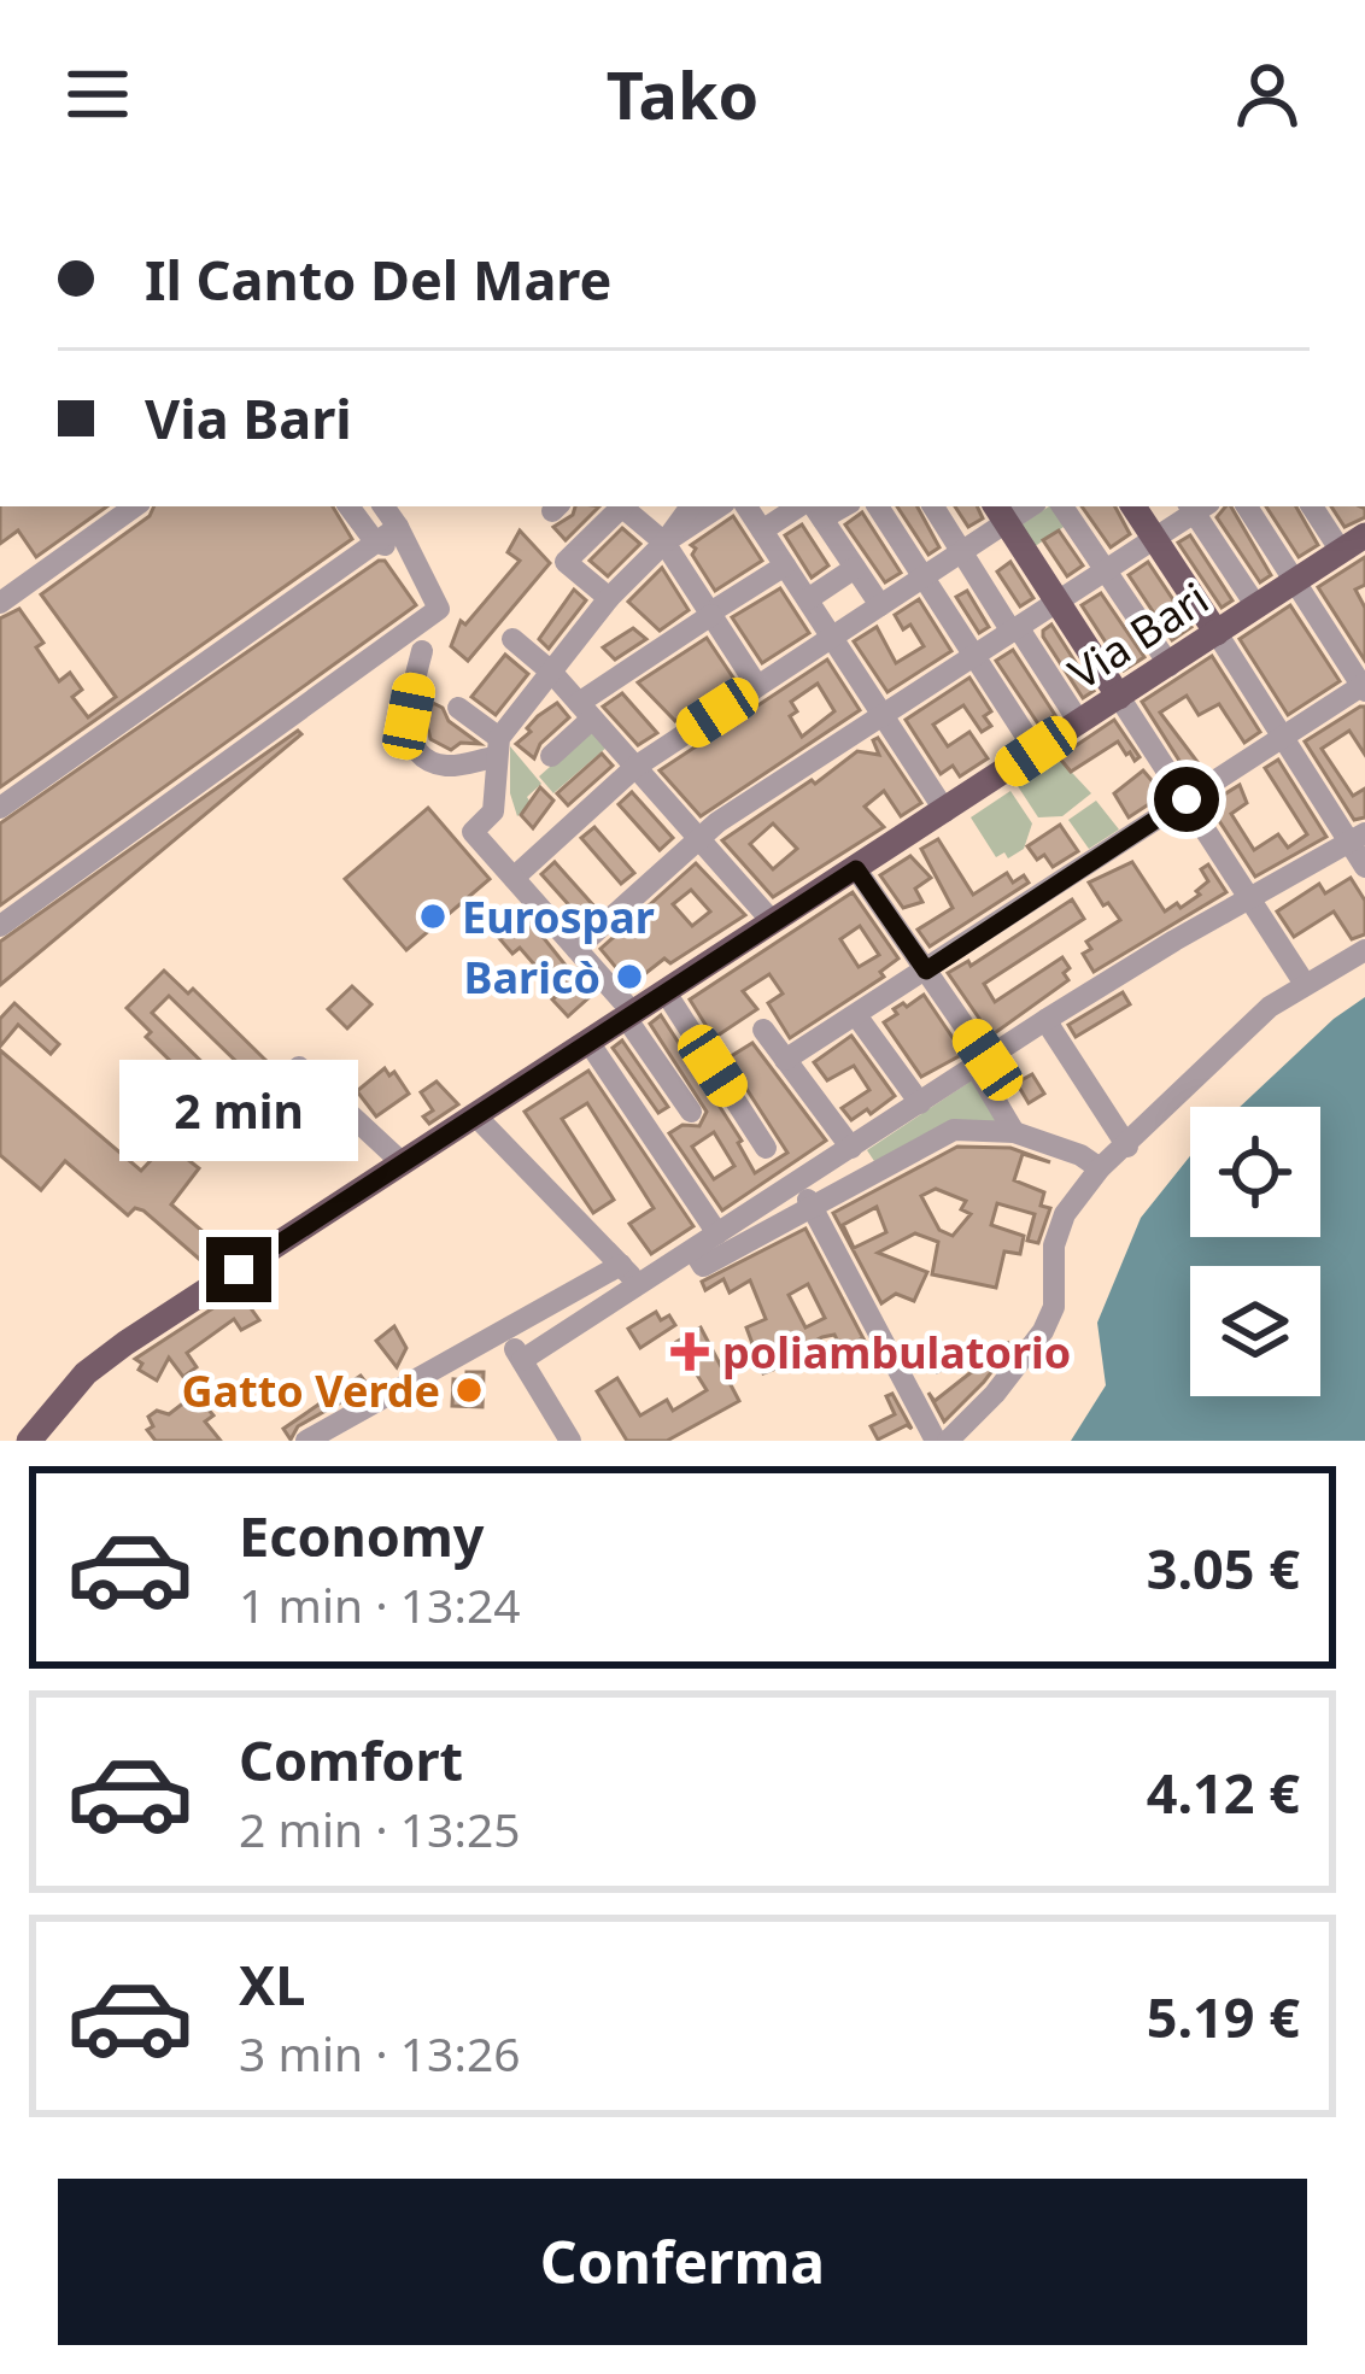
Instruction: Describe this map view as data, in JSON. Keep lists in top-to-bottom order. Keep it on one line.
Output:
{"streets":{"main road":["Via Bari"]},"places":{"other":["Eurospar","Baricò","Gatto Verde"],"health":["poliambulatorio"]},"page":{"header":"Tako","banner":["Il Canto Del Mare","Via Bari"],"bubble":"2 min","list":[{"name":"Economy","note":"1 min · 13:24","value":"3.05 €"},{"name":"Comfort","note":"2 min · 13:25","value":"4.12 €"},{"name":"XL","note":"3 min · 13:26","value":"5.19 €"}],"buttons":"Conferma"}}
